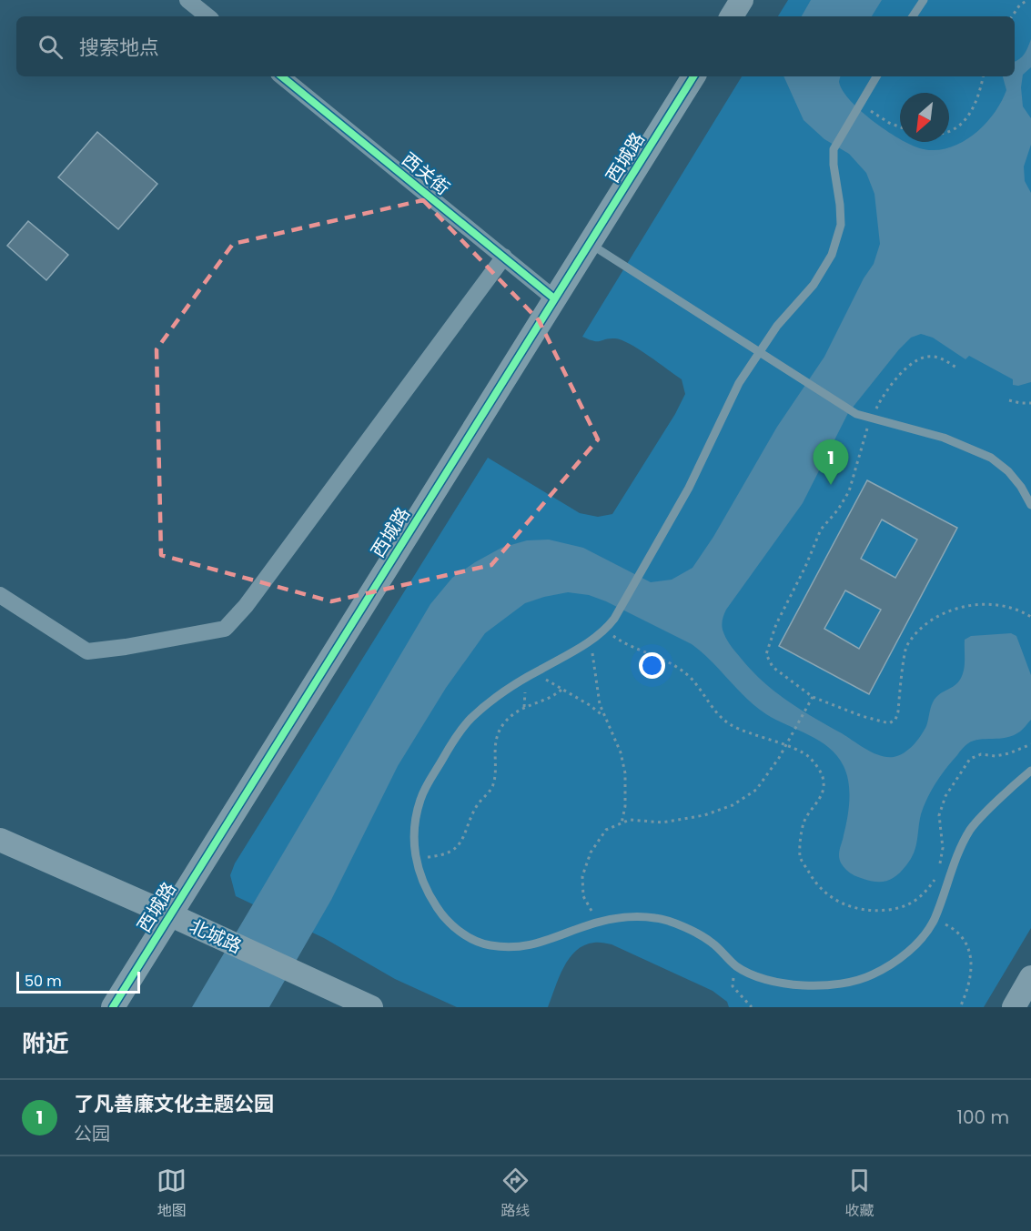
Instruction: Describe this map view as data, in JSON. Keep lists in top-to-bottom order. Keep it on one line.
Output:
{"streets":{"street":["西城路","西关街","北城路"]},"crossings":[["西城路","西关街"],["西城路","北城路"]],"scale_bar":"50 m","north":"bottom left","page":{"search":"搜索地点","pins":"1","scale":"50 m","heading":"附近","list":[{"mark":"1","name":"了凡善廉文化主题公园","note":"公园","value":"100 m"}],"nav":["地图","路线","收藏"]}}
